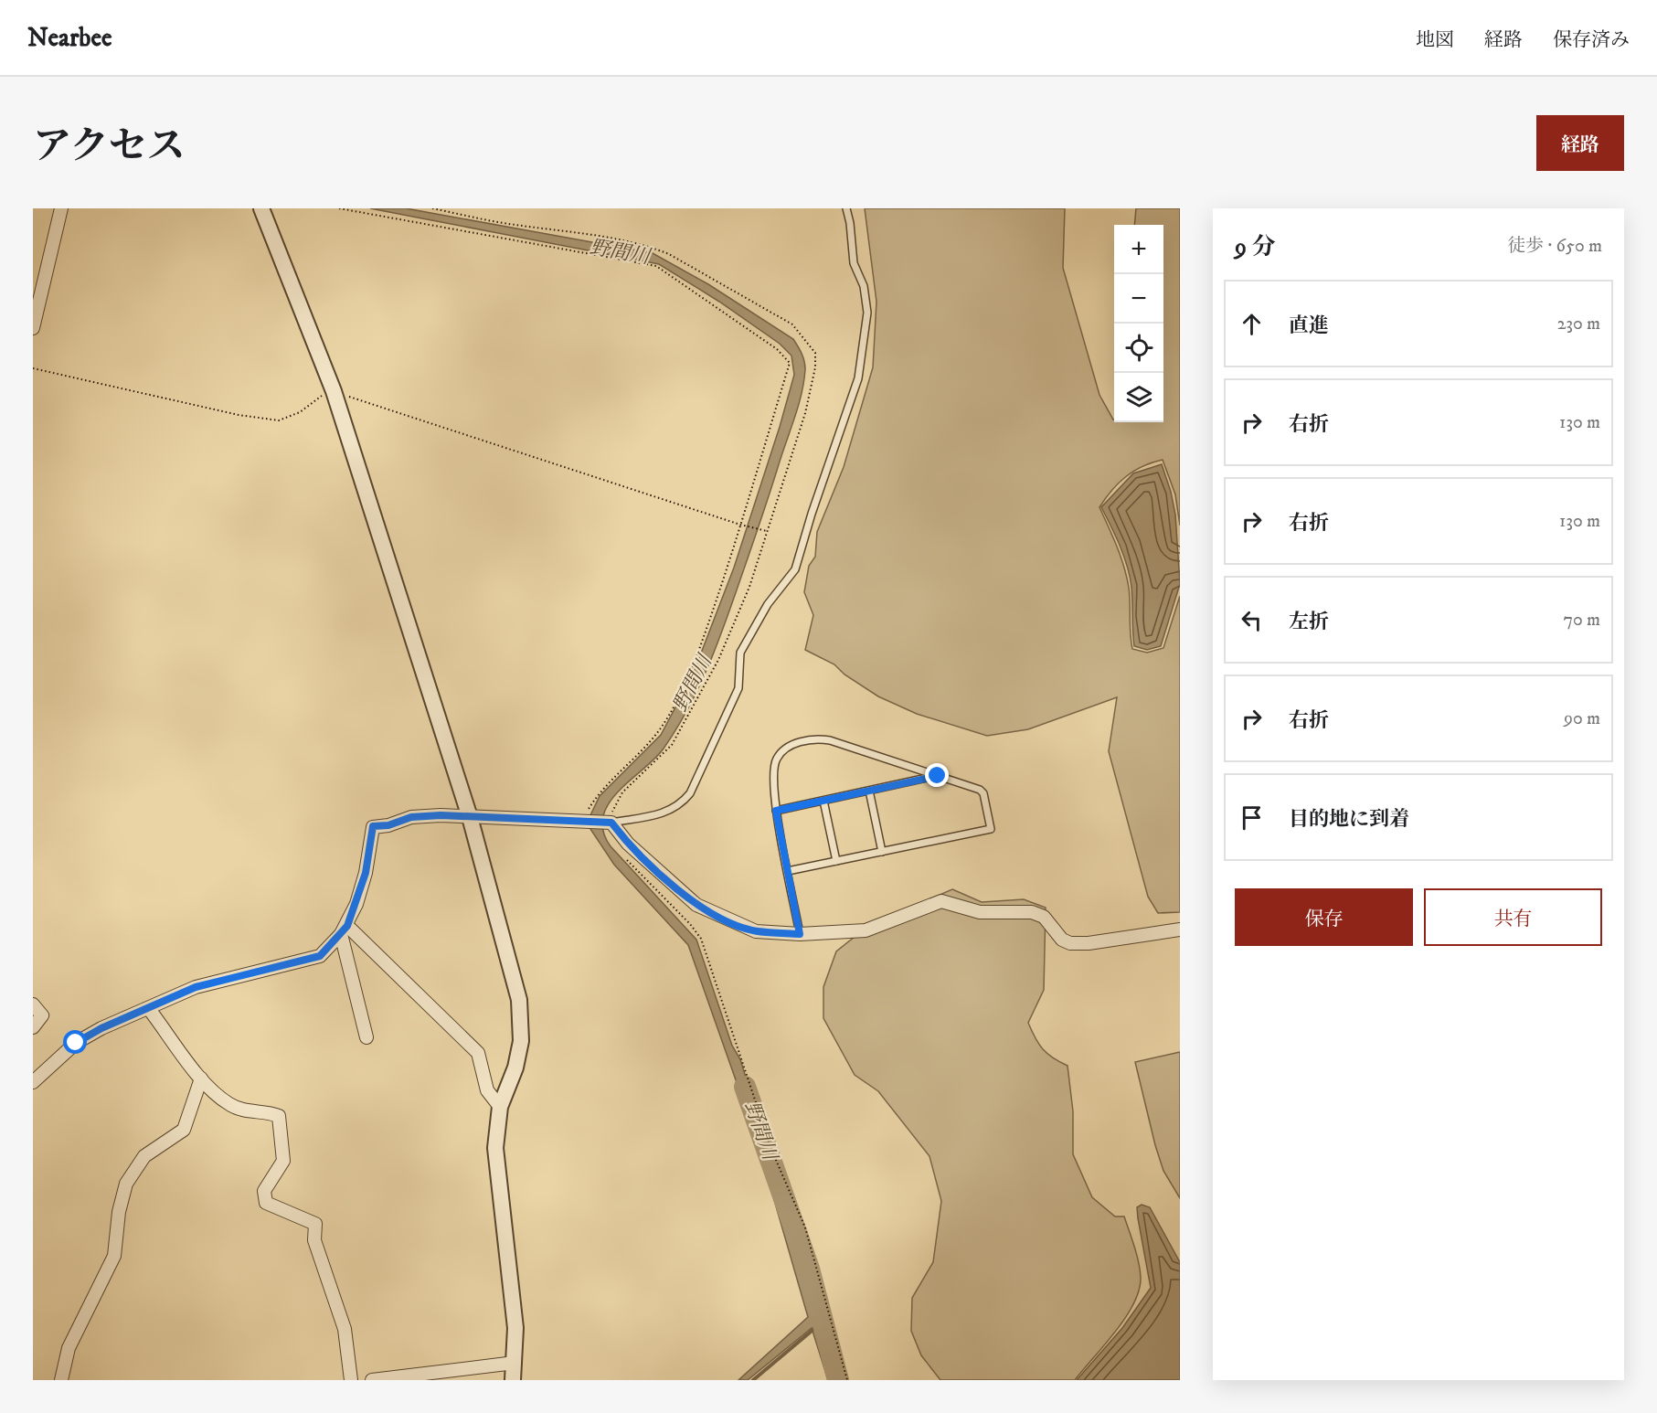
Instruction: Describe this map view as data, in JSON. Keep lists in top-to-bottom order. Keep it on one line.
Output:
{"water":["野間川"],"page":{"header":"Nearbee","nav":["地図","経路","保存済み"],"title":"アクセス","buttons":["経路",["保存","共有"]],"heading":["9 分","徒歩 · 650 m"],"map_buttons":["+","−"],"list":[["直進","230 m"],["右折","130 m"],["右折","130 m"],["左折","70 m"],["右折","90 m"],"目的地に到着"]}}
